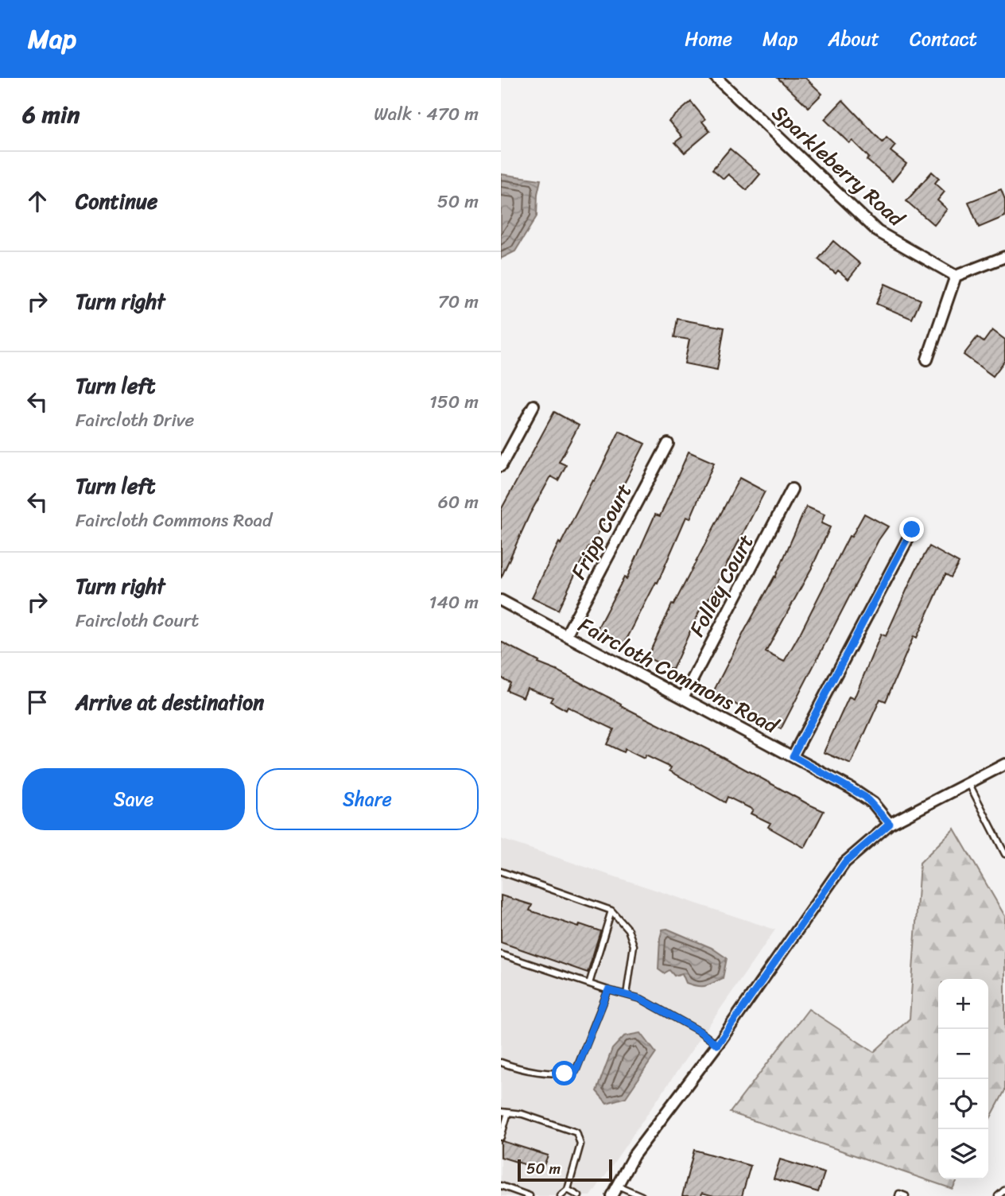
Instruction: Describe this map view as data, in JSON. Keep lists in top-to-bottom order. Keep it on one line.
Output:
{"streets":{"street":["Sparkleberry Road","Fripp Court","Folley Court","Faircloth Commons Road"]},"crossings":[["Fripp Court","Faircloth Commons Road"],["Folley Court","Faircloth Commons Road"]],"scale_bar":"50 m","page":{"header":"Map","nav":["Home","Map","About","Contact"],"heading":["6 min","Walk · 470 m"],"list":[["Continue","50 m"],["Turn right","70 m"],["Turn left","Faircloth Drive","150 m"],["Turn left","Faircloth Commons Road","60 m"],["Turn right","Faircloth Court","140 m"],"Arrive at destination"],"buttons":["Save","Share"],"map_buttons":["+","−"],"scale":"50 m"}}
